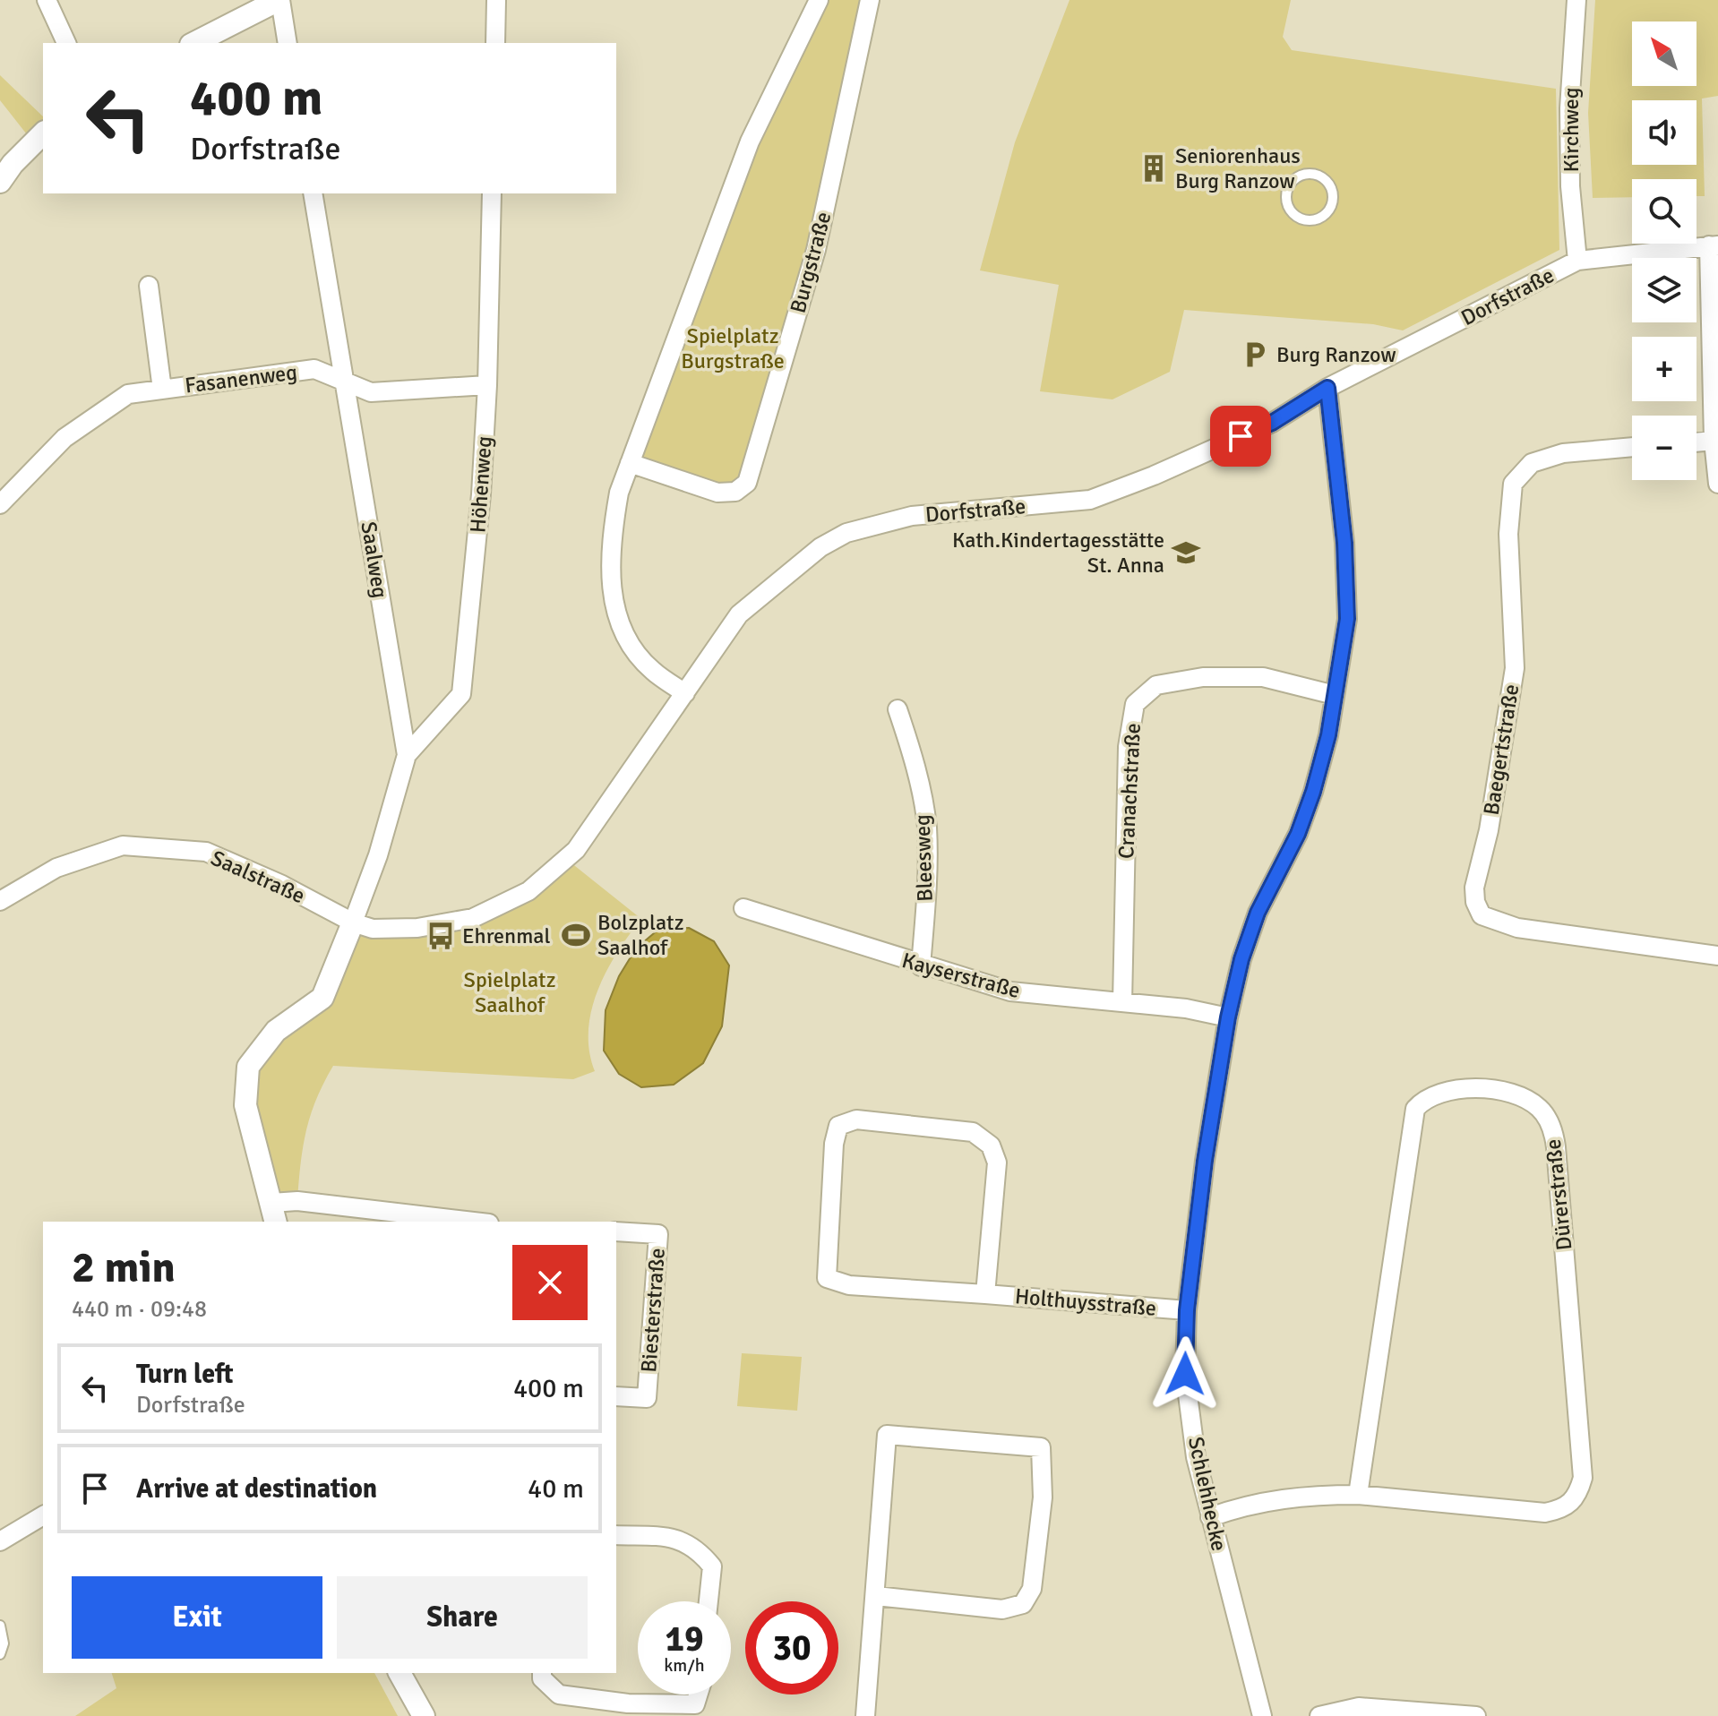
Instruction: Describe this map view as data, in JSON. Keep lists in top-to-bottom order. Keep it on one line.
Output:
{"streets":{"street":["Kirchweg","Burgstraße","Dorfstraße","Fasanenweg","Höhenweg","Saalweg","Baegertstraße","Cranachstraße","Bleesweg","Saalstraße","Kayserstraße","Dürerstraße","Holthuysstraße","Biesterstraße","Schlehhecke"]},"crossings":[["Kirchweg","Dorfstraße"],["Dorfstraße","Saalweg"],["Dorfstraße","Saalstraße"],["Dorfstraße","Schlehhecke"],["Fasanenweg","Höhenweg"],["Fasanenweg","Saalweg"],["Höhenweg","Saalweg"],["Saalweg","Saalstraße"],["Cranachstraße","Kayserstraße"],["Cranachstraße","Schlehhecke"],["Bleesweg","Kayserstraße"],["Kayserstraße","Schlehhecke"],["Dürerstraße","Schlehhecke"],["Holthuysstraße","Schlehhecke"]],"parks":["Spielplatz Burgstraße","Spielplatz Saalhof"],"places":{"building":["Seniorenhaus Burg Ranzow"],"parking":["Burg Ranzow"],"school or university":["Kath.Kindertagesstätte St. Anna"],"sports":["Bolzplatz Saalhof"],"bus stop":["Ehrenmal"]},"north":"top left","page":{"map_buttons":["+","−"],"turn":["400 m","Dorfstraße"],"heading":["2 min","440 m · 09:48"],"list":[{"name":"Turn left","note":"Dorfstraße","value":"400 m"},{"name":"Arrive at destination","value":"40 m"}],"buttons":["Exit","Share"],"speed":"19 km/h","limit":"30"}}
